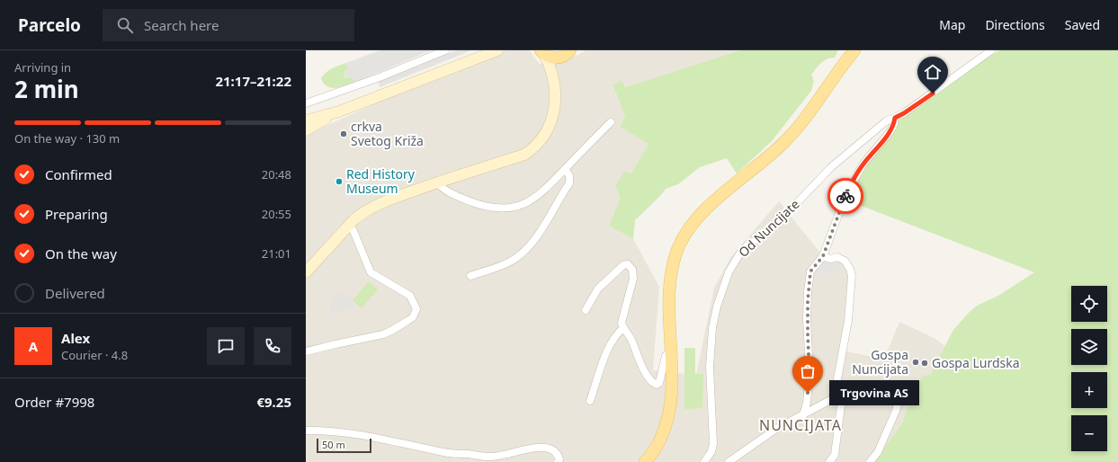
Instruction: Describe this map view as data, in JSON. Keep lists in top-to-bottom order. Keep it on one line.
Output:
{"streets":{"street":["Od Nuncijate"]},"districts":["NUNCIJATA"],"places":["crkva Svetog Križa","Red History Museum","Gospa Nuncijata","Gospa Lurdska","Trgovina AS"],"scale_bar":"50 m","page":{"header":"Parcelo","search":"Search here","nav":["Map","Directions","Saved"],"heading":["2 min","Arriving in","21:17–21:22"],"panel":["Alex","Courier · 4.8","Order #7998","€9.25"],"bar":"On the way · 130 m","list":[["Confirmed","20:48"],["Preparing","20:55"],["On the way","21:01"],"Delivered"],"map_buttons":["+","−"],"round":"A","bubble":"Trgovina AS","scale":"50 m"}}
